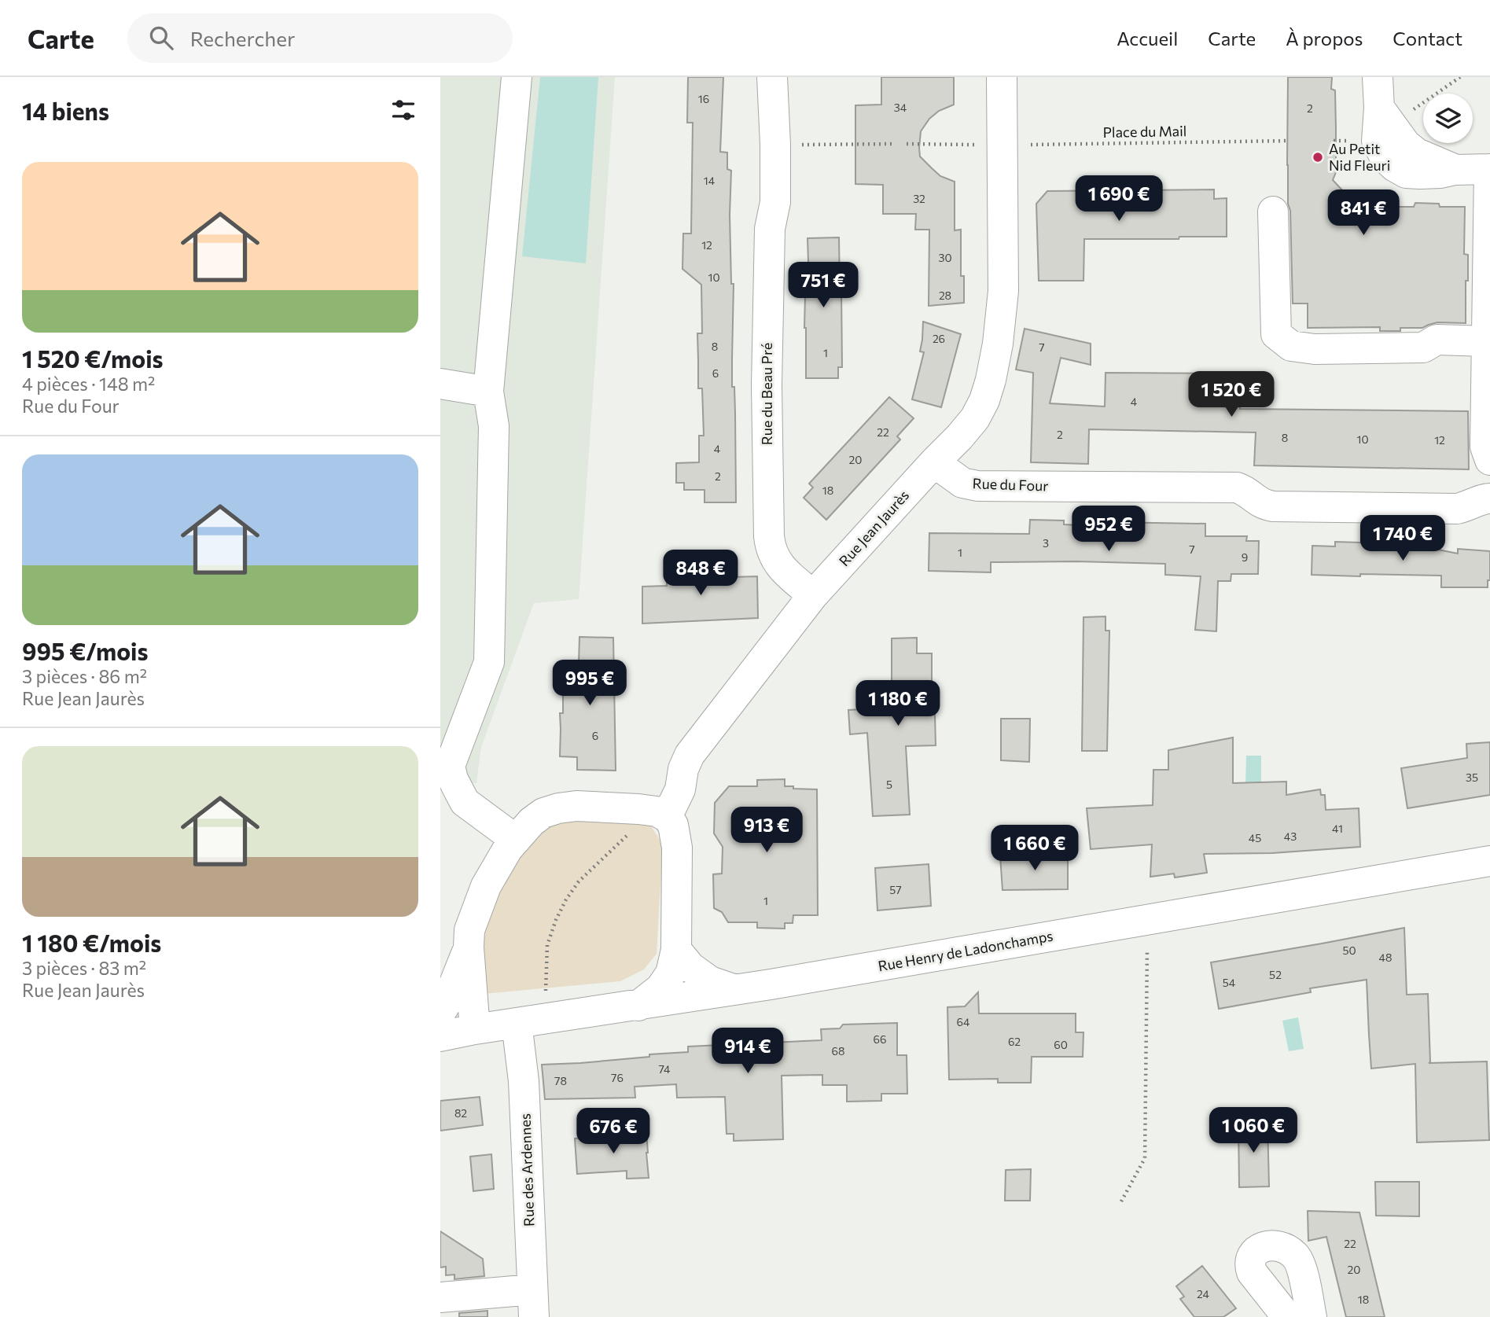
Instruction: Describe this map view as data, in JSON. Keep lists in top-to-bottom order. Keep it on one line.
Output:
{"streets":{"street":["Rue du Beau Pré","Rue du Four","Rue Jean Jaurès","Rue Henry de Ladonchamps","Rue des Ardennes"],"path":["Place du Mail"]},"crossings":[["Place du Mail","Rue Jean Jaurès"],["Rue du Beau Pré","Rue Jean Jaurès"],["Rue du Four","Rue Jean Jaurès"],["Rue Henry de Ladonchamps","Rue des Ardennes"]],"places":["Au Petit Nid Fleuri"],"house_numbers":["16","34","2","14","32","12","30","10","28","26","8","7","1","6","4","22","2","8","10","12","4","20","2","18","3","7","1","9","6","35","5","41","43","45","57","1","50","48","52","54","64","66","62","60","68","74","76","78","82","22","20","24","18"],"page":{"header":"Carte","search":"Rechercher","nav":["Accueil","Carte","À propos","Contact"],"heading":"14 biens","list":[{"name":"1 520 €/mois","note":"4 pièces · 148 m² · Rue du Four"},{"name":"995 €/mois","note":"3 pièces · 86 m² · Rue Jean Jaurès"},{"name":"1 180 €/mois","note":"3 pièces · 83 m² · Rue Jean Jaurès"}],"price":["1 690 €","841 €","751 €","1 520 €","952 €","1 740 €","848 €","995 €","1 180 €","913 €","1 660 €","914 €","1 060 €","676 €"]}}
